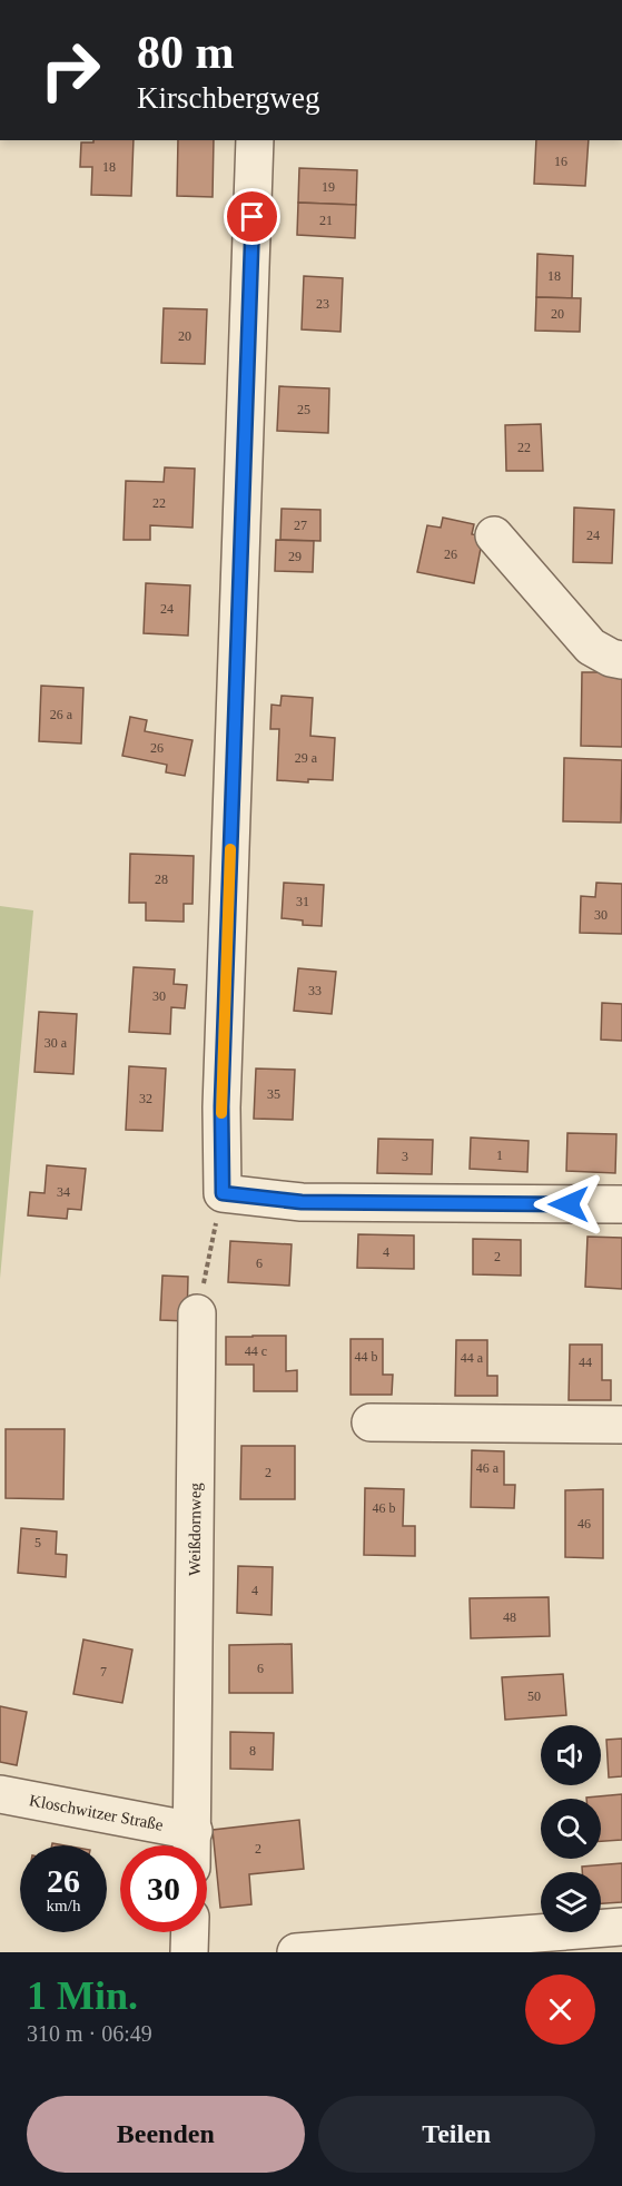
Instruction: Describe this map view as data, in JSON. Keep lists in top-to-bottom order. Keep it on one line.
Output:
{"streets":{"street":["Weißdornweg","Kloschwitzer Straße"]},"crossings":[["Weißdornweg","Kloschwitzer Straße"]],"house_numbers":["16","18","19","21","18","23","20","20","25","22","22","27","24","26","29","24","26 a","26","29 a","28","31","30","33","30","30 a","35","32","1","3","34","4","2","6","44 c","44 b","44 a","44","46 a","2","46 b","46","5","4","48","6","7","50","8","2"],"page":{"turn":["80 m","Kirschbergweg"],"speed":"26 km/h","limit":"30","heading":["1 Min.","310 m · 06:49"],"buttons":["Beenden","Teilen"]}}
